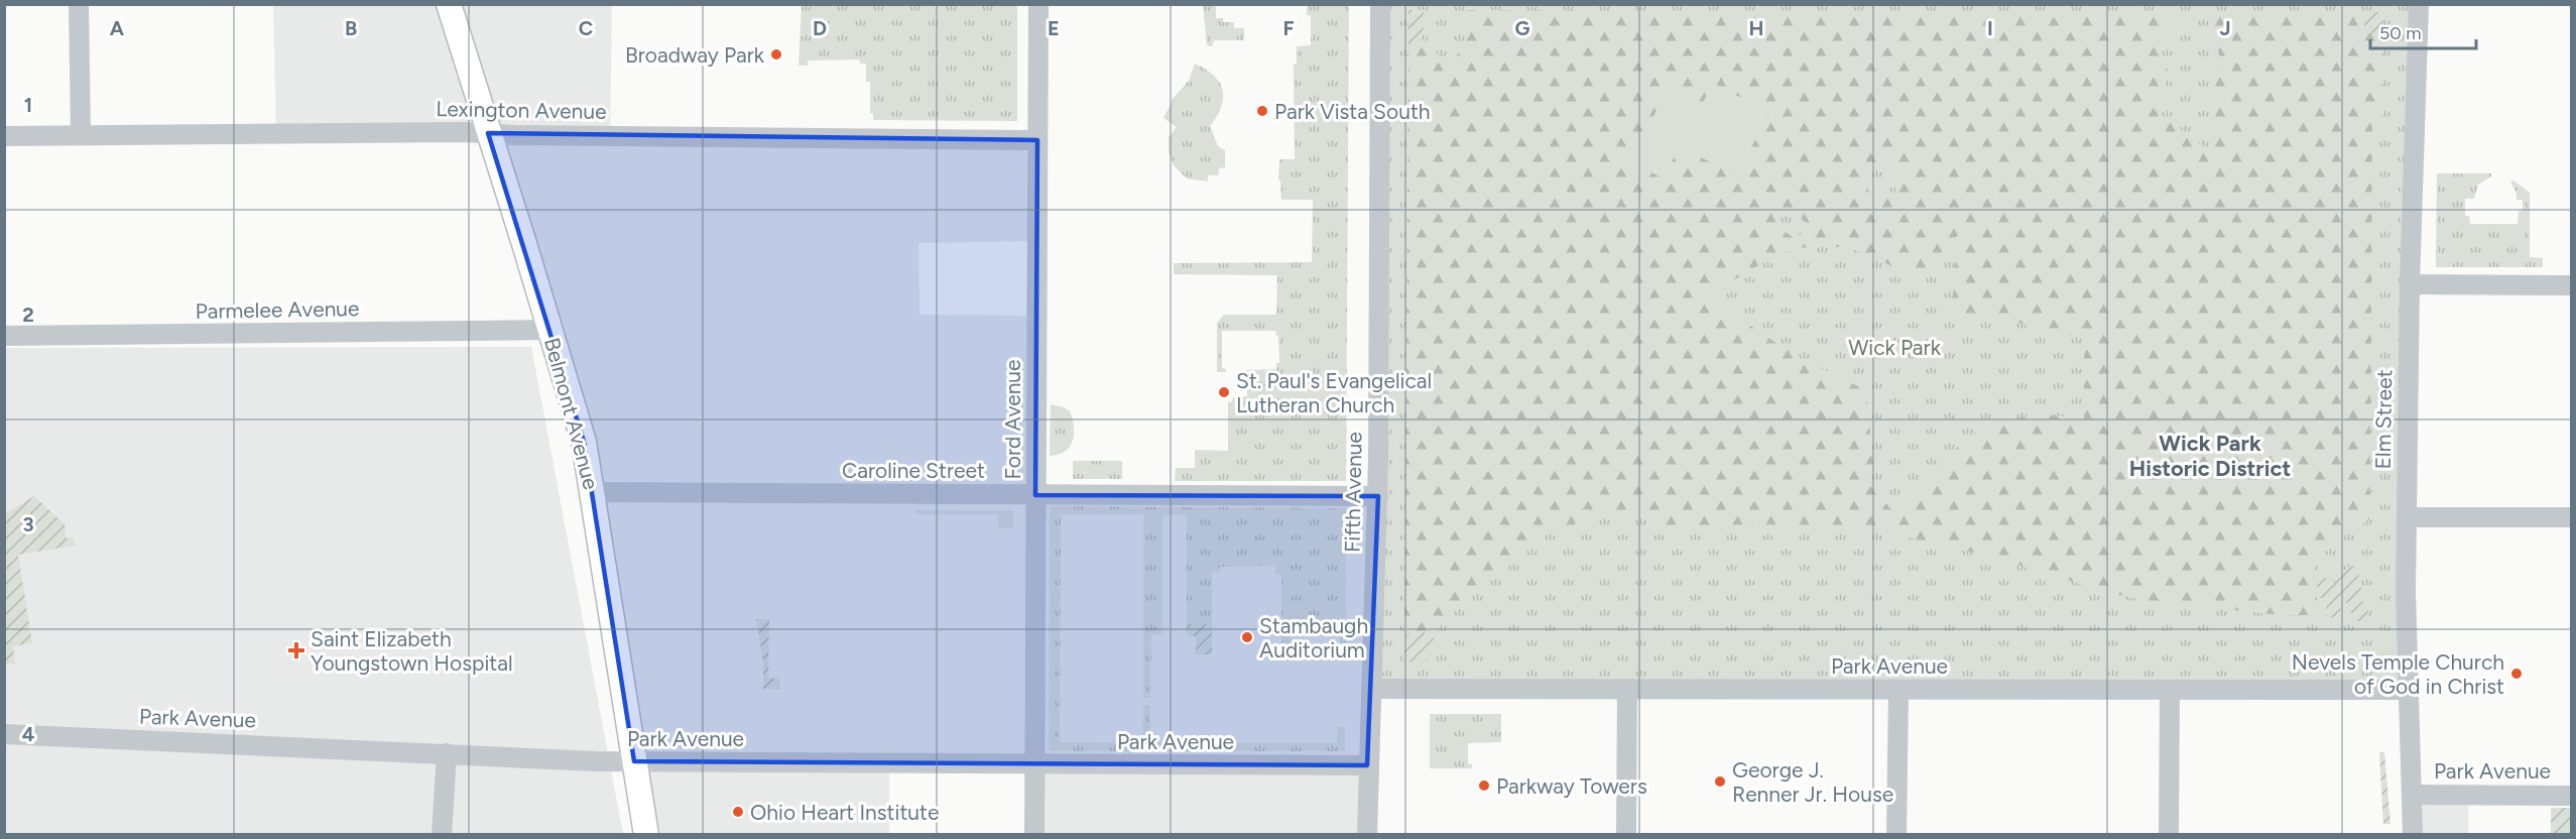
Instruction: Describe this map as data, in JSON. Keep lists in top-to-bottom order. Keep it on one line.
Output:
{"streets":{"main road":["Belmont Avenue"],"street":["Lexington Avenue","Parmelee Avenue","Ford Avenue","Elm Street","Caroline Street","Fifth Avenue","Park Avenue"]},"crossings":[["Lexington Avenue","Belmont Avenue"],["Lexington Avenue","Ford Avenue"],["Parmelee Avenue","Belmont Avenue"],["Belmont Avenue","Caroline Street"],["Belmont Avenue","Park Avenue"],["Ford Avenue","Caroline Street"],["Ford Avenue","Park Avenue"],["Elm Street","Park Avenue"],["Caroline Street","Fifth Avenue"],["Fifth Avenue","Park Avenue"]],"districts":["Wick Park Historic District"],"parks":["Wick Park"],"places":{"other":["Broadway Park","Park Vista South","St. Paul's Evangelical Lutheran Church","Stambaugh Auditorium","Nevels Temple Church of God in Christ","George J. Renner Jr. House","Parkway Towers","Ohio Heart Institute"],"health":["Saint Elizabeth Youngstown Hospital"]},"scale_bar":"50 m","grid":{"columns":["A","B","C","D","E","F","G","H","I","J"],"rows":["1","2","3","4"]}}
